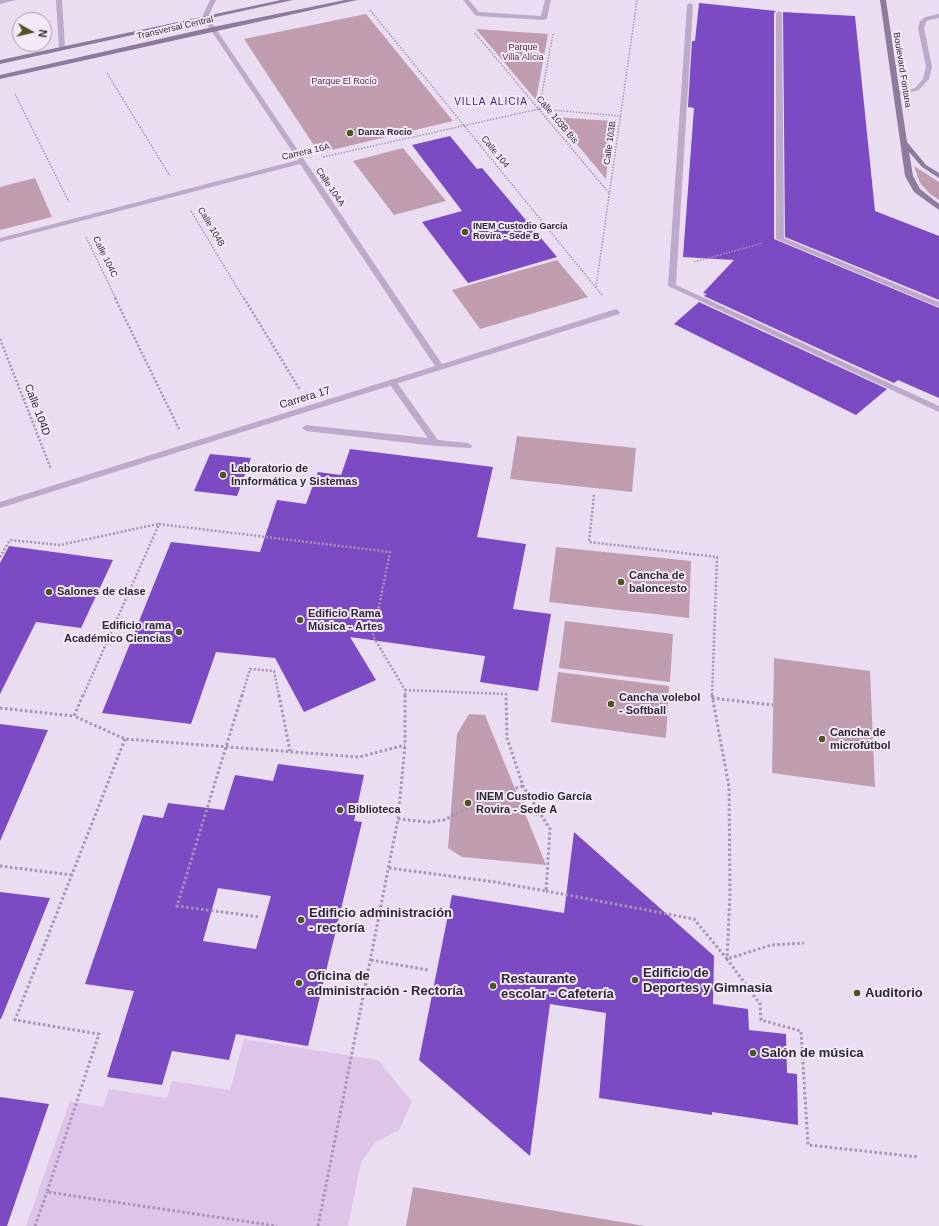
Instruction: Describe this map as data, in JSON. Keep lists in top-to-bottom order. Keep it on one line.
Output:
{"streets":{"main road":["Transversal Central","Boulevard Fontana"],"street":["Carrera 16A","Calle 104A","Carrera 17"],"path":["Calle 103B Bis","Calle 103B","Calle 104","Calle 104B","Calle 104C","Calle 104D"]},"crossings":[["Transversal Central","Calle 104A"],["Transversal Central","Calle 104B"],["Transversal Central","Calle 104C"],["Calle 103B Bis","Calle 103B"],["Calle 103B Bis","Carrera 16A"],["Calle 103B","Carrera 16A"],["Calle 103B","Calle 104"],["Carrera 16A","Calle 104"],["Carrera 16A","Calle 104A"],["Carrera 16A","Calle 104B"],["Carrera 16A","Calle 104C"],["Calle 104","Carrera 17"],["Calle 104A","Carrera 17"],["Calle 104B","Carrera 17"],["Calle 104C","Carrera 17"],["Carrera 17","Calle 104D"]],"districts":["VILLA ALICIA"],"parks":["Parque Villa Alícia","Parque El Rocío"],"places":["Danza Rocio","INEM Custodio García Rovira - Sede B","Laboratorio de Innformática y Sistemas","Cancha de baloncesto","Salones de clase","Edificio Rama Música - Artes","Edificio rama Académico Ciencias","Cancha volebol - Softball","Cancha de microfútbol","INEM Custodio García Rovira - Sede A","Biblioteca","Edificio administración - rectoría","Edificio de Deportes y Gimnasia","Oficina de administración - Rectoría","Restaurante escolar - Cafetería","Auditorio","Salón de música"],"north":"right"}
